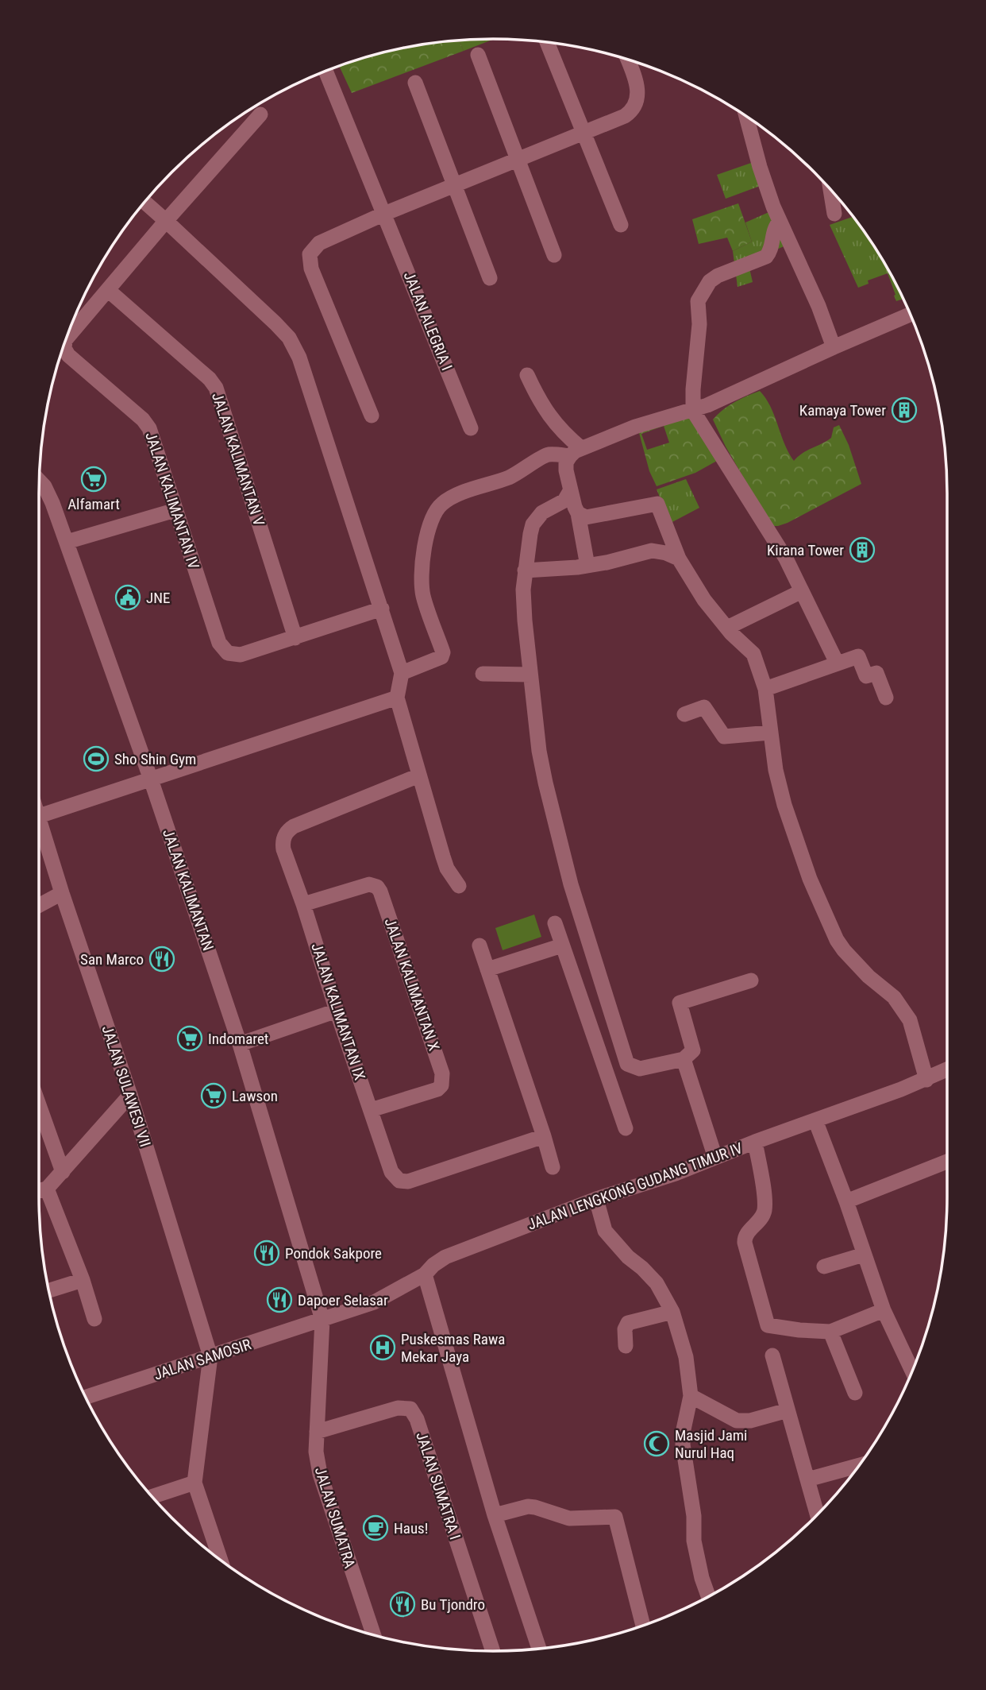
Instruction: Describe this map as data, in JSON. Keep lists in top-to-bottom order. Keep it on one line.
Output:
{"streets":{"street":["JALAN ALEGRIA I","JALAN KALIMANTAN V","JALAN KALIMANTAN IV","JALAN KALIMANTAN","JALAN KALIMANTAN X","JALAN KALIMANTAN IX","JALAN SULAWESI VII","JALAN LENGKONG GUDANG TIMUR IV","JALAN SAMOSIR","JALAN SUMATRA I","JALAN SUMATRA"]},"crossings":[["JALAN KALIMANTAN V","JALAN KALIMANTAN IV"],["JALAN KALIMANTAN","JALAN LENGKONG GUDANG TIMUR IV"],["JALAN KALIMANTAN","JALAN SAMOSIR"],["JALAN KALIMANTAN","JALAN SUMATRA"],["JALAN KALIMANTAN X","JALAN KALIMANTAN IX"],["JALAN SULAWESI VII","JALAN SAMOSIR"],["JALAN LENGKONG GUDANG TIMUR IV","JALAN SAMOSIR"],["JALAN LENGKONG GUDANG TIMUR IV","JALAN SUMATRA"],["JALAN SAMOSIR","JALAN SUMATRA"],["JALAN SUMATRA I","JALAN SUMATRA"]],"places":{"building":["Kamaya Tower","Kirana Tower"],"supermarket":["Alfamart","Indomaret","Lawson"],"public building":["JNE"],"sports":["Sho Shin Gym"],"restaurant":["San Marco","Pondok Sakpore","Dapoer Selasar","Bu Tjondro"],"hospital":["Puskesmas Rawa Mekar Jaya"],"mosque":["Masjid Jami Nurul Haq"],"cafe":["Haus!"]}}
